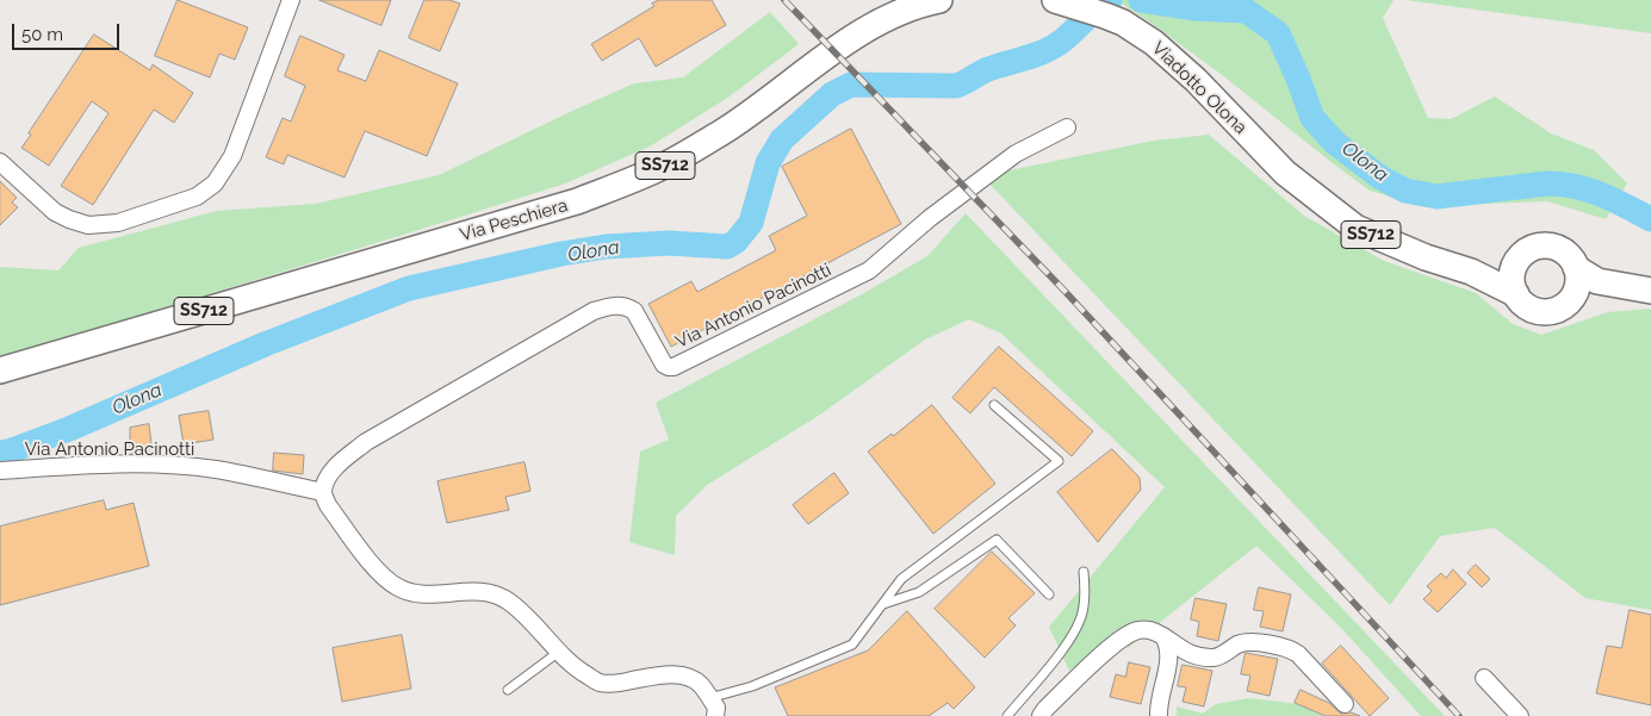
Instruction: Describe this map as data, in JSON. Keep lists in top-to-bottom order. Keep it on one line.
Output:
{"streets":{"main road":["Viadotto Olona","SS712","Via Peschiera"],"street":["Via Antonio Pacinotti"]},"crossings":[["Viadotto Olona","SS712"]],"water":["Olona"],"scale_bar":"50 m"}
